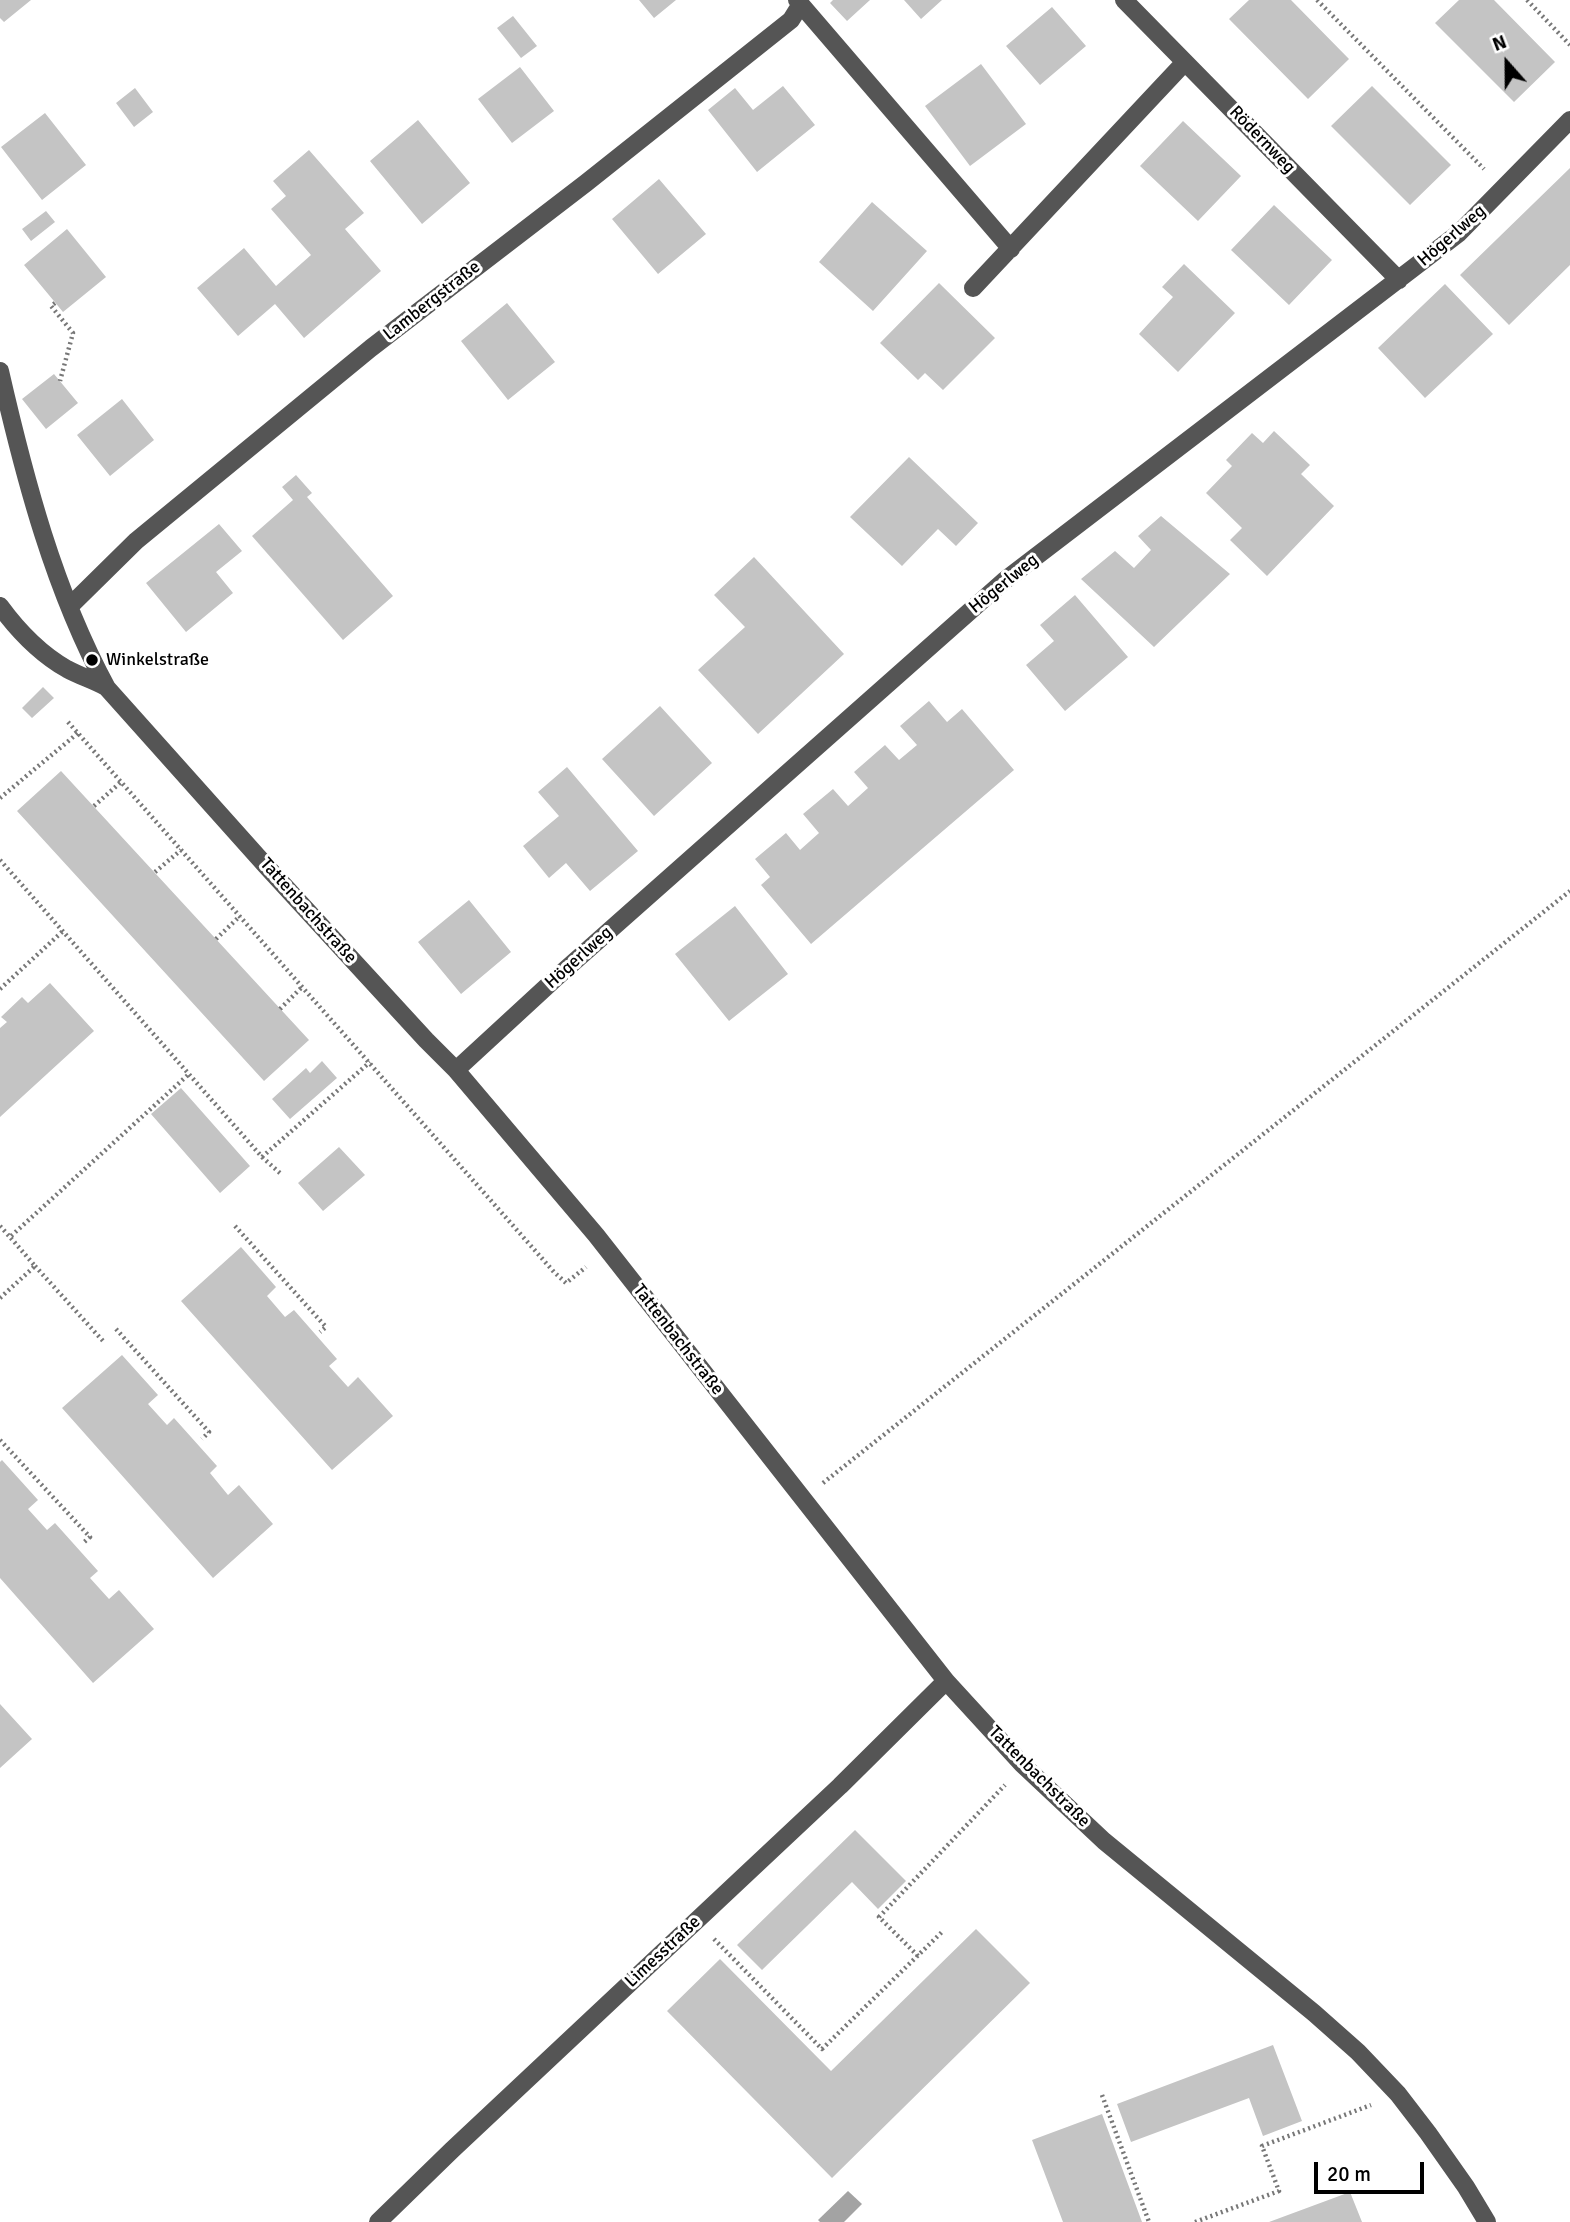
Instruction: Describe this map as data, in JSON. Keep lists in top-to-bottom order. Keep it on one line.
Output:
{"streets":{"street":["Rödernweg","Högerlweg","Lambergstraße","Tattenbachstraße","Limesstraße"]},"crossings":[["Rödernweg","Högerlweg"],["Högerlweg","Tattenbachstraße"],["Lambergstraße","Tattenbachstraße"],["Tattenbachstraße","Limesstraße"]],"places":["Winkelstraße"],"scale_bar":"20 m","north":"top"}
